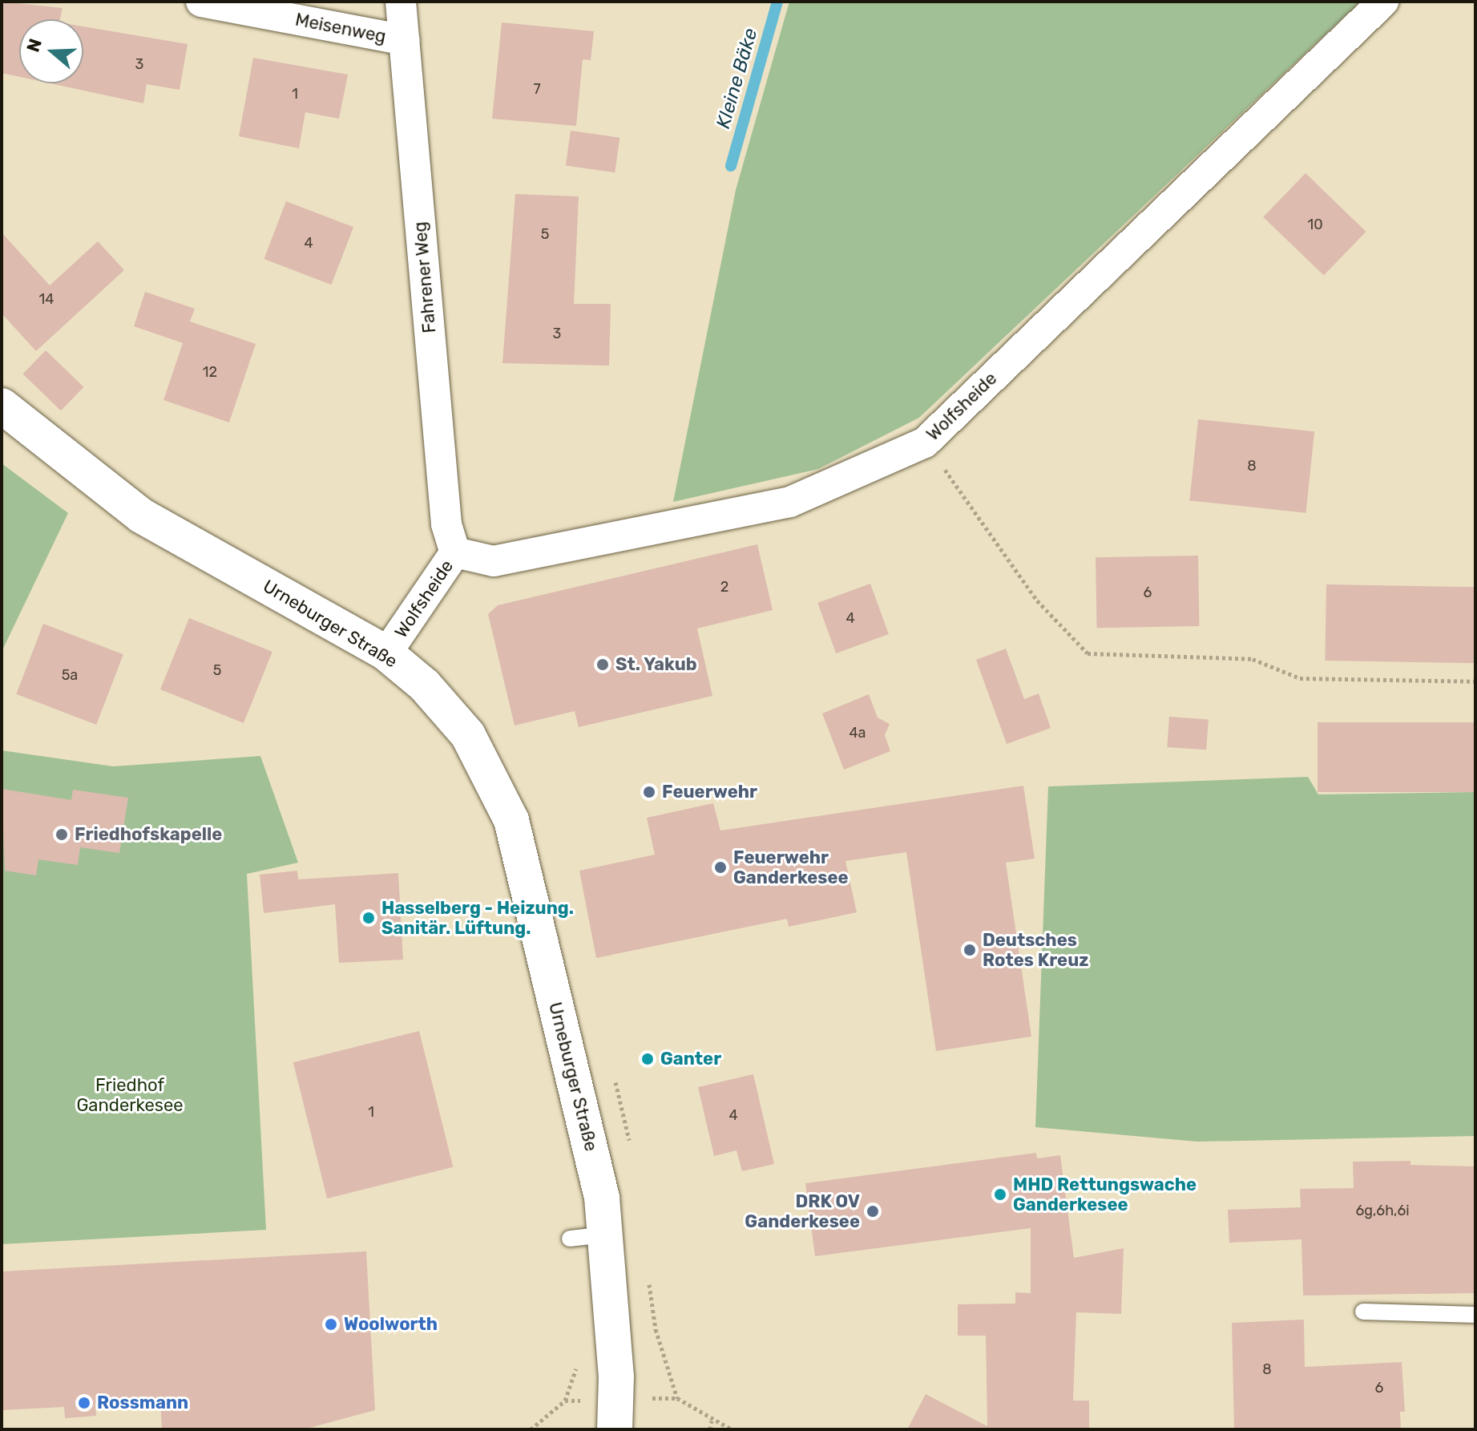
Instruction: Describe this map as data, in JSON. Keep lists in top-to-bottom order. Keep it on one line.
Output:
{"streets":{"street":["Meisenweg","Fahrener Weg","Wolfsheide","Urneburger Straße"]},"crossings":[["Meisenweg","Fahrener Weg"],["Fahrener Weg","Wolfsheide"],["Wolfsheide","Urneburger Straße"]],"water":["Kleine Bäke"],"parks":["Friedhof Ganderkesee"],"places":["St. Yakub","Feuerwehr","Friedhofskapelle","Feuerwehr Ganderkesee","Hasselberg - Heizung. Sanitär. Lüftung.","Deutsches Rotes Kreuz","Ganter","MHD Rettungswache Ganderkesee","DRK OV Ganderkesee","Woolworth","Rossmann"],"house_numbers":["3","7","1","10","5","4","14","3","12","8","2","6","4","5","5a","4a","1","4","6g,6h,6i","8","6"],"north":"left"}
